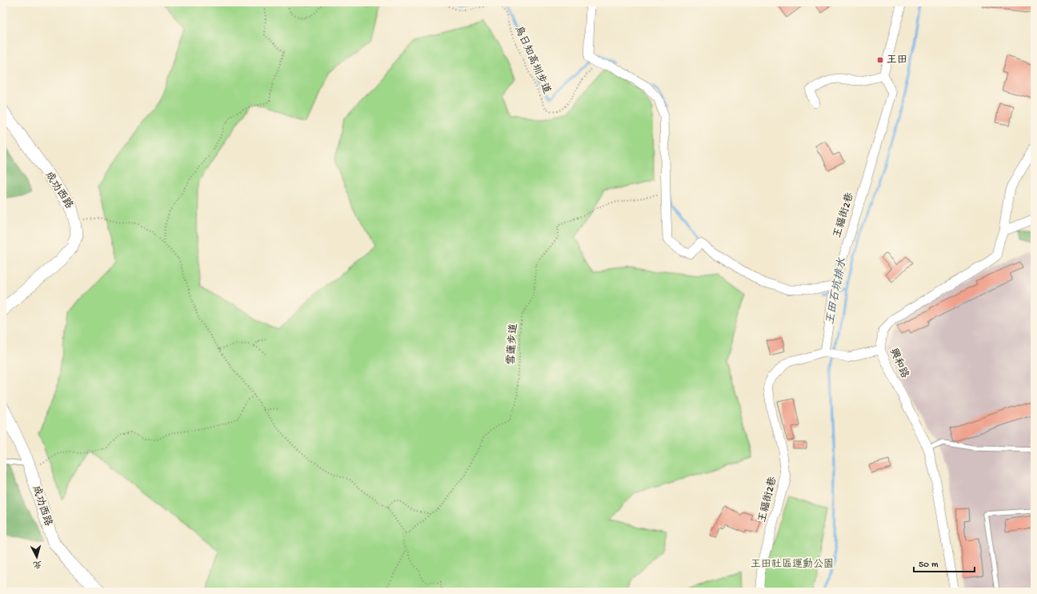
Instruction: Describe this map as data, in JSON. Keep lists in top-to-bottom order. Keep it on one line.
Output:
{"streets":{"street":["成功西路","王福街2巷","興和路"],"path":["烏日知高圳步道","雪蓮步道"]},"water":["王田石坑排水"],"parks":["王田社區運動公園"],"places":{"transit":["王田"]},"scale_bar":"50 m","north":"bottom"}
